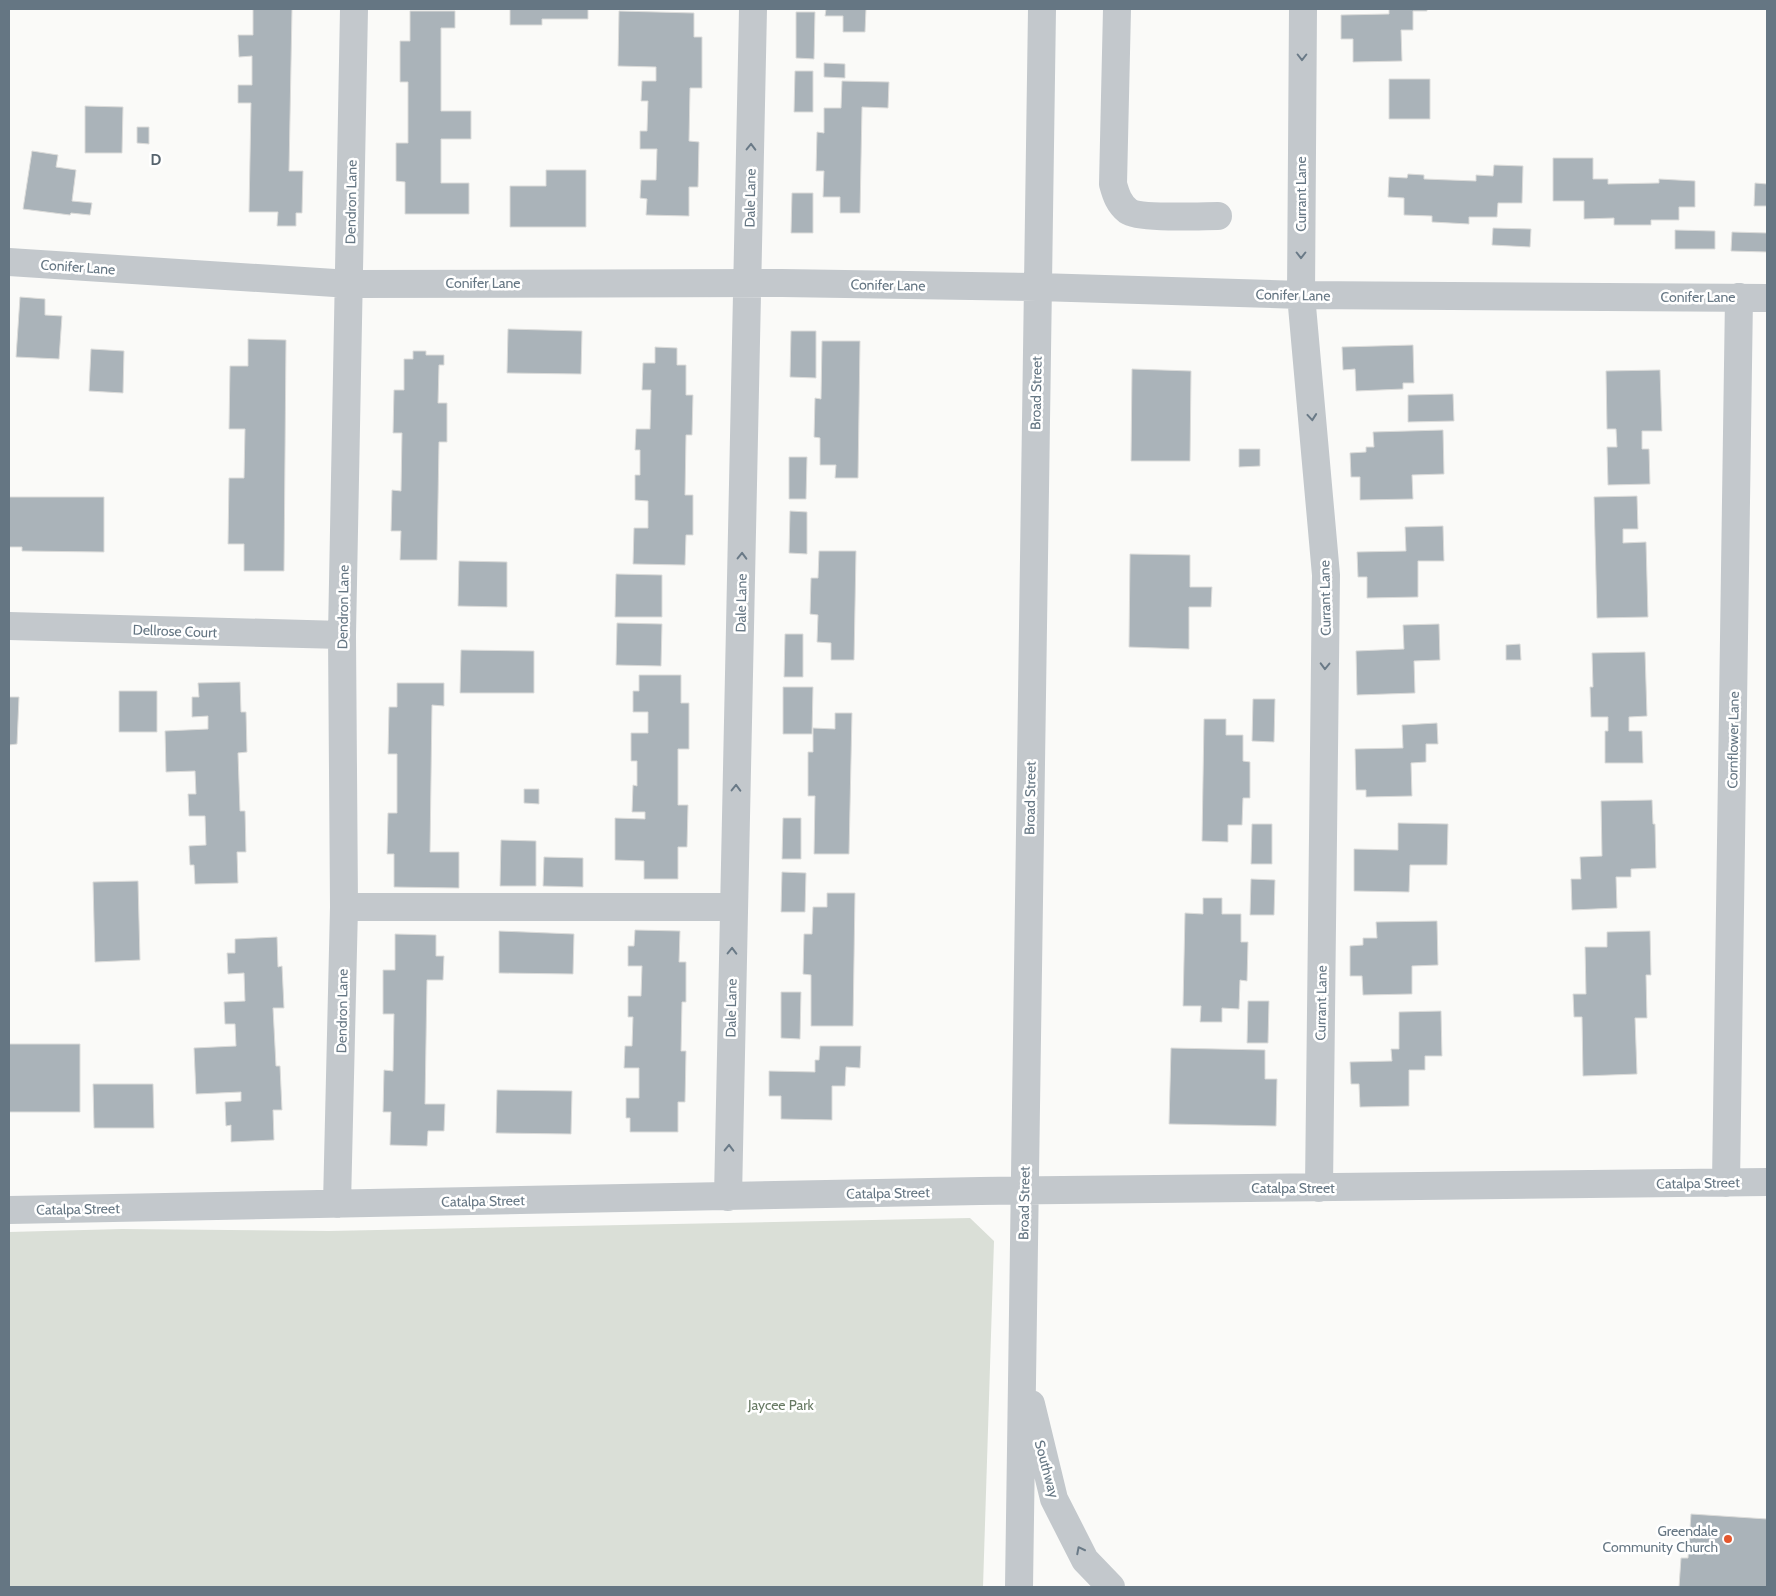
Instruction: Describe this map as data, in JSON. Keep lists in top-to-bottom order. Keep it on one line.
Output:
{"streets":{"street":["Currant Lane","Dale Lane","Dendron Lane","Conifer Lane","Broad Street","Dellrose Court","Cornflower Lane","Catalpa Street","Southway"]},"crossings":[["Currant Lane","Conifer Lane"],["Currant Lane","Catalpa Street"],["Dale Lane","Conifer Lane"],["Dale Lane","Catalpa Street"],["Dendron Lane","Conifer Lane"],["Dendron Lane","Dellrose Court"],["Dendron Lane","Catalpa Street"],["Conifer Lane","Broad Street"],["Conifer Lane","Cornflower Lane"],["Broad Street","Catalpa Street"],["Broad Street","Southway"],["Cornflower Lane","Catalpa Street"]],"one_way":["Currant Lane","Dale Lane","Southway"],"districts":["D"],"parks":["Jaycee Park"],"places":["Greendale Community Church"]}
